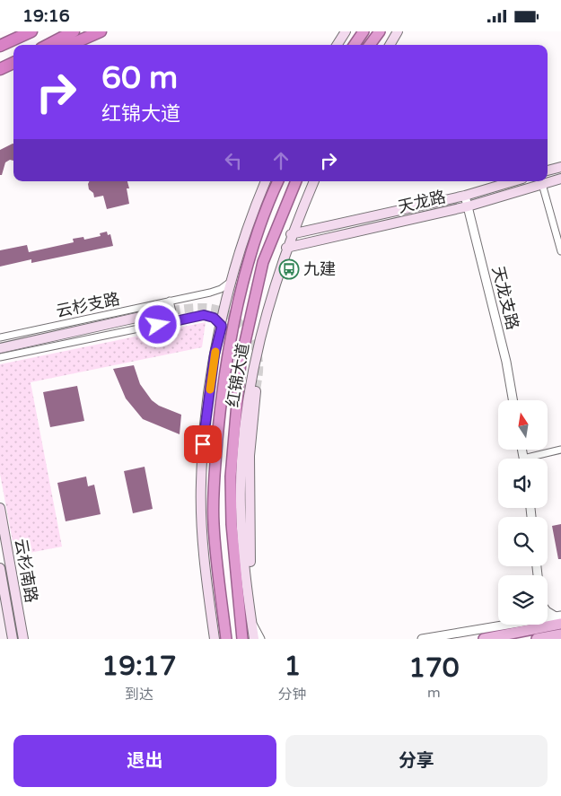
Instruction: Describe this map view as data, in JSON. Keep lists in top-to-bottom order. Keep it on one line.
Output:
{"streets":{"highway":["红锦大道"],"main road":["天龙路","云杉南路"],"street":["天龙支路","云杉支路"]},"crossings":[["天龙路","天龙支路"],["天龙路","红锦大道"],["云杉支路","红锦大道"]],"places":{"bus stop":["九建"]},"north":"top","page":{"status":"19:16","turn":["60 m","红锦大道"],"eta":["19:17","到达","1","分钟","170","m"],"buttons":["退出","分享"]}}
